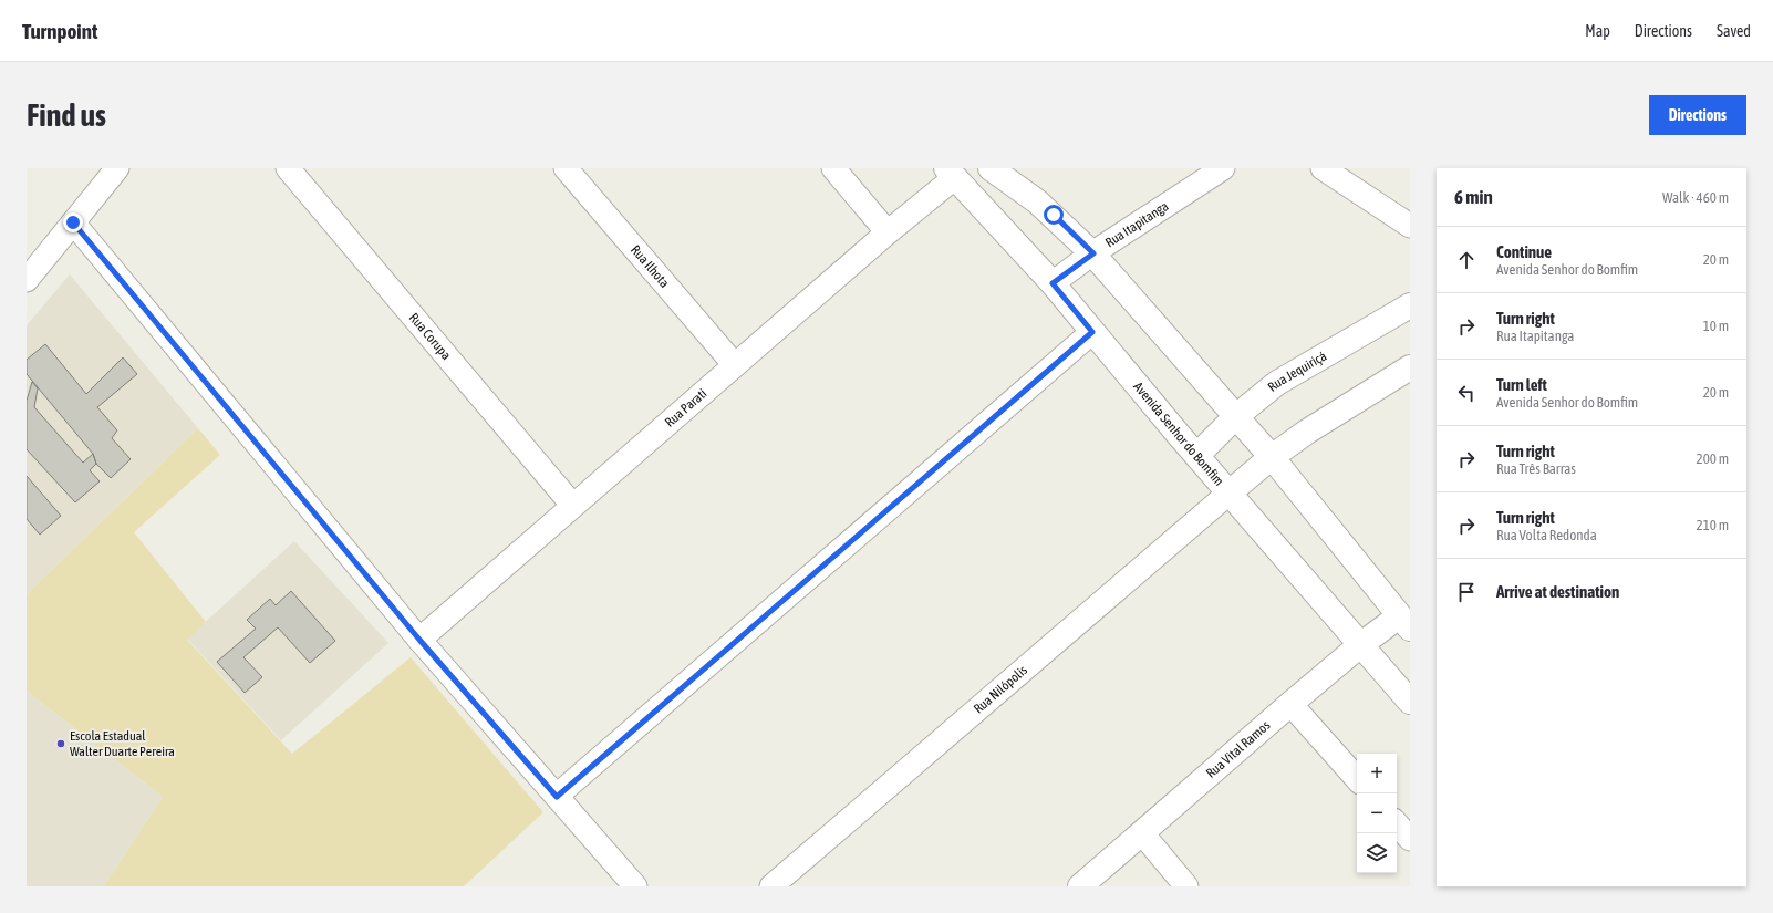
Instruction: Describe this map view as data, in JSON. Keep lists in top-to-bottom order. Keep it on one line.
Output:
{"streets":{"main road":["Rua Jequiriçá","Avenida Senhor do Bomfim","Rua Vital Ramos"],"street":["Rua Itapitanga","Rua Ilhota","Rua Corupa","Rua Parati","Rua Nilópolis"]},"crossings":[["Rua Itapitanga","Avenida Senhor do Bomfim"],["Rua Ilhota","Rua Parati"],["Rua Corupa","Rua Parati"],["Rua Jequiriçá","Avenida Senhor do Bomfim"],["Rua Parati","Avenida Senhor do Bomfim"],["Avenida Senhor do Bomfim","Rua Nilópolis"],["Avenida Senhor do Bomfim","Rua Vital Ramos"]],"places":["Escola Estadual Walter Duarte Pereira"],"page":{"header":"Turnpoint","nav":["Map","Directions","Saved"],"buttons":"Directions","title":"Find us","heading":["6 min","Walk · 460 m"],"list":[["Continue","Avenida Senhor do Bomfim","20 m"],["Turn right","Rua Itapitanga","10 m"],["Turn left","Avenida Senhor do Bomfim","20 m"],["Turn right","Rua Três Barras","200 m"],["Turn right","Rua Volta Redonda","210 m"],"Arrive at destination"],"map_buttons":["+","−"]}}
